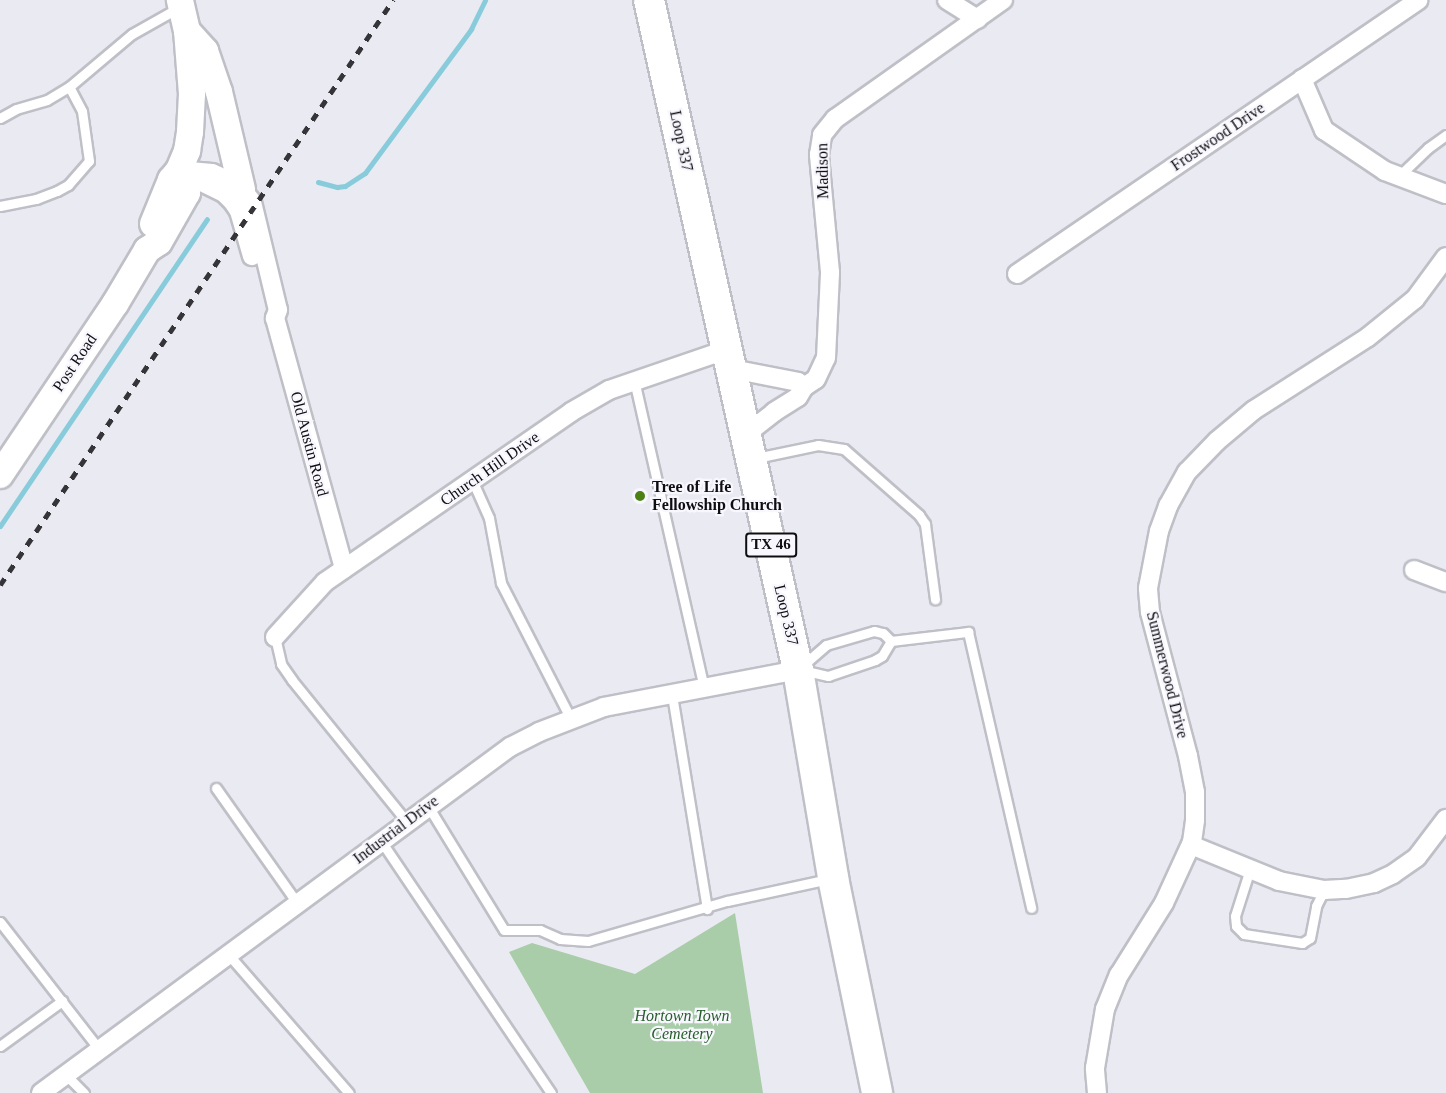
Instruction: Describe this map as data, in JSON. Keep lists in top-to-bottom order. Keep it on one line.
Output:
{"streets":{"main road":["Loop 337","TX 46"],"street":["Frostwood Drive","Madison","Post Road","Old Austin Road","Church Hill Drive","Summerwood Drive","Industrial Drive"]},"crossings":[["Loop 337","Madison"],["Loop 337","Industrial Drive"],["Post Road","Old Austin Road"],["Old Austin Road","Church Hill Drive"]],"parks":["Hortown Town Cemetery"],"places":["Tree of Life Fellowship Church"]}
